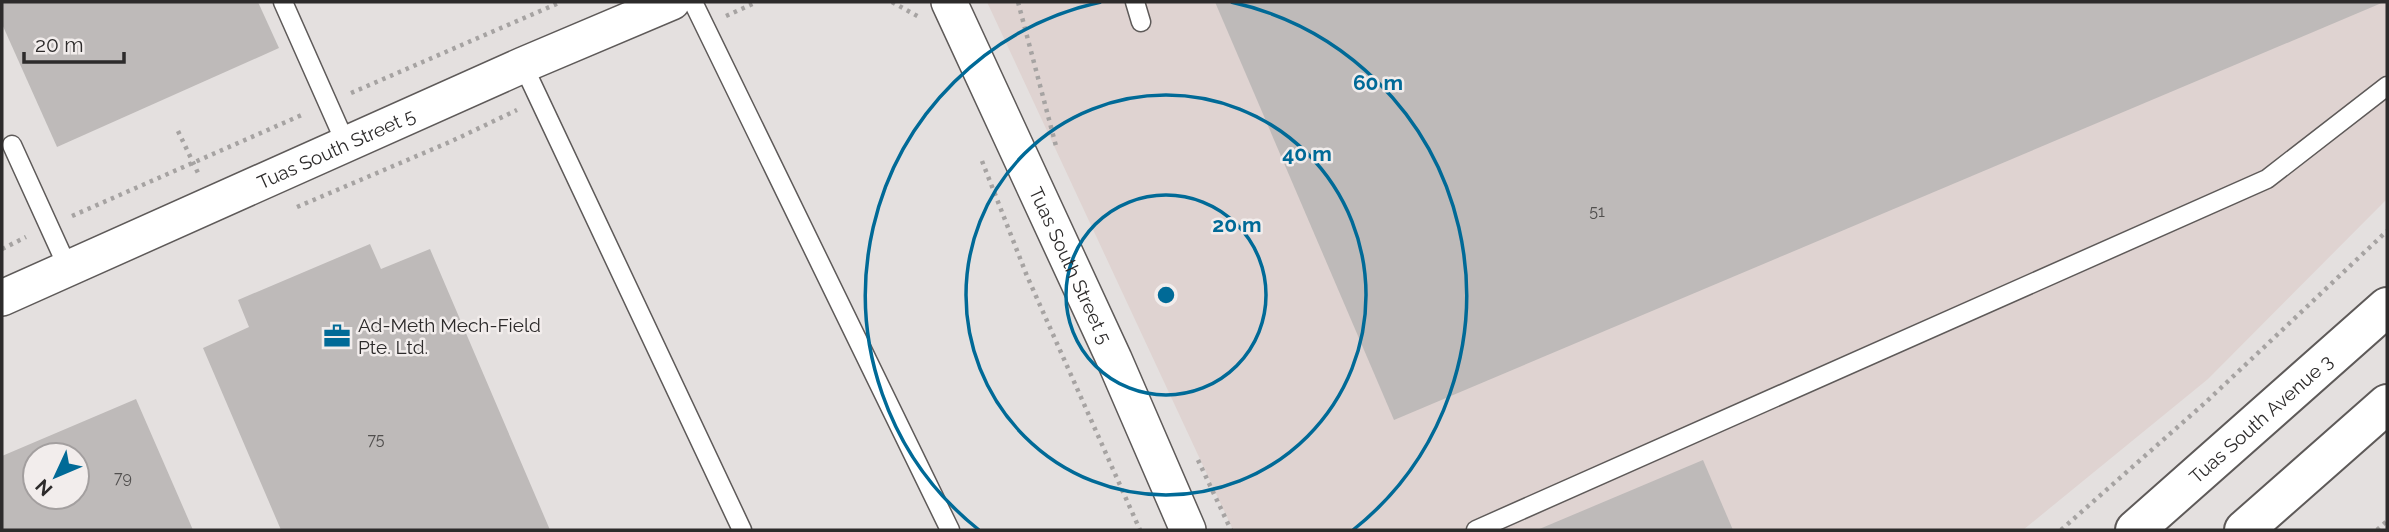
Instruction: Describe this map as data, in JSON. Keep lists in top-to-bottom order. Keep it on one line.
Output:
{"streets":{"main road":["Tuas South Avenue 3"],"street":["Tuas South Street 5"]},"places":{"office":["Ad-Meth Mech-Field Pte. Ltd."]},"house_numbers":["51","75","79"],"scale_bar":"20 m","north":"bottom left","rings":["60 m","40 m","20 m"]}
